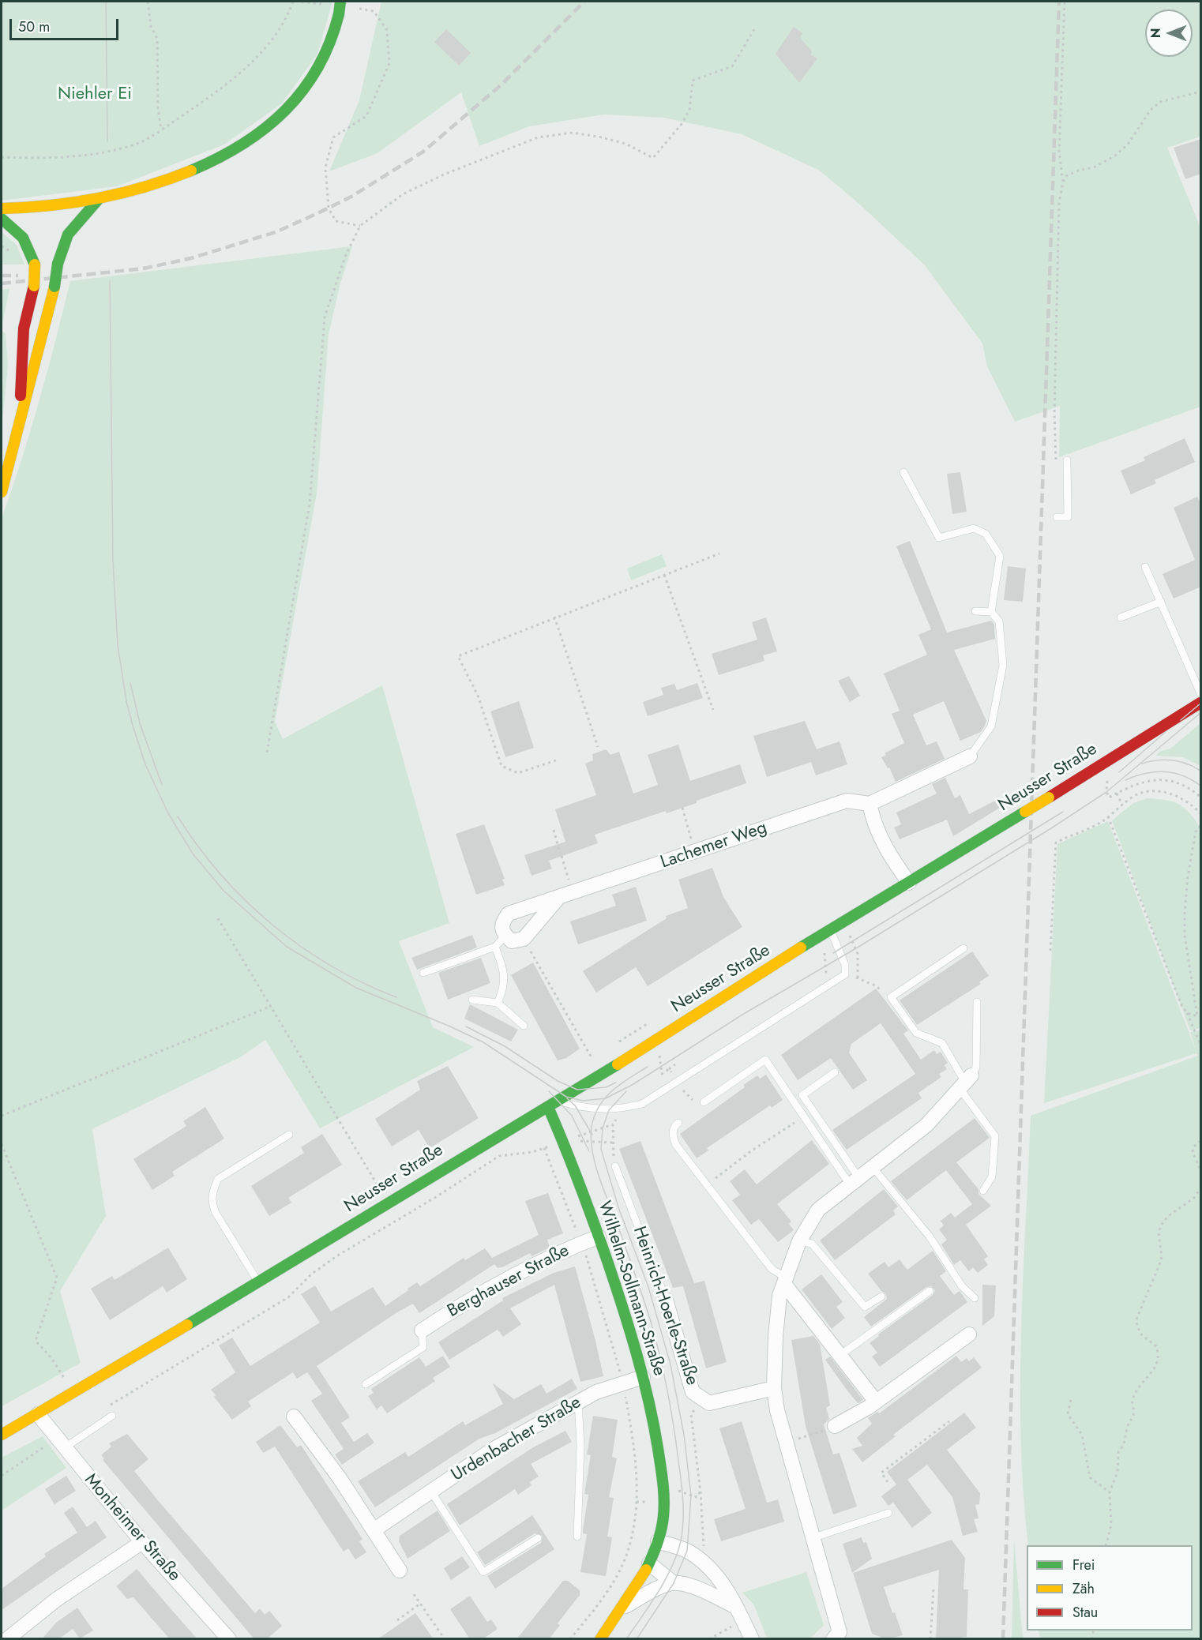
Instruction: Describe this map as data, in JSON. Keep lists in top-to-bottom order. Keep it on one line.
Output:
{"streets":{"main road":["Neusser Straße","Wilhelm-Sollmann-Straße"],"street":["Lachemer Weg","Berghauser Straße","Heinrich-Hoerle-Straße","Urdenbacher Straße","Monheimer Straße"]},"crossings":[["Neusser Straße","Wilhelm-Sollmann-Straße"],["Neusser Straße","Monheimer Straße"],["Berghauser Straße","Wilhelm-Sollmann-Straße"],["Wilhelm-Sollmann-Straße","Urdenbacher Straße"]],"parks":["Niehler Ei"],"legend":["Frei","Zäh","Stau"],"scale_bar":"50 m","north":"left"}
